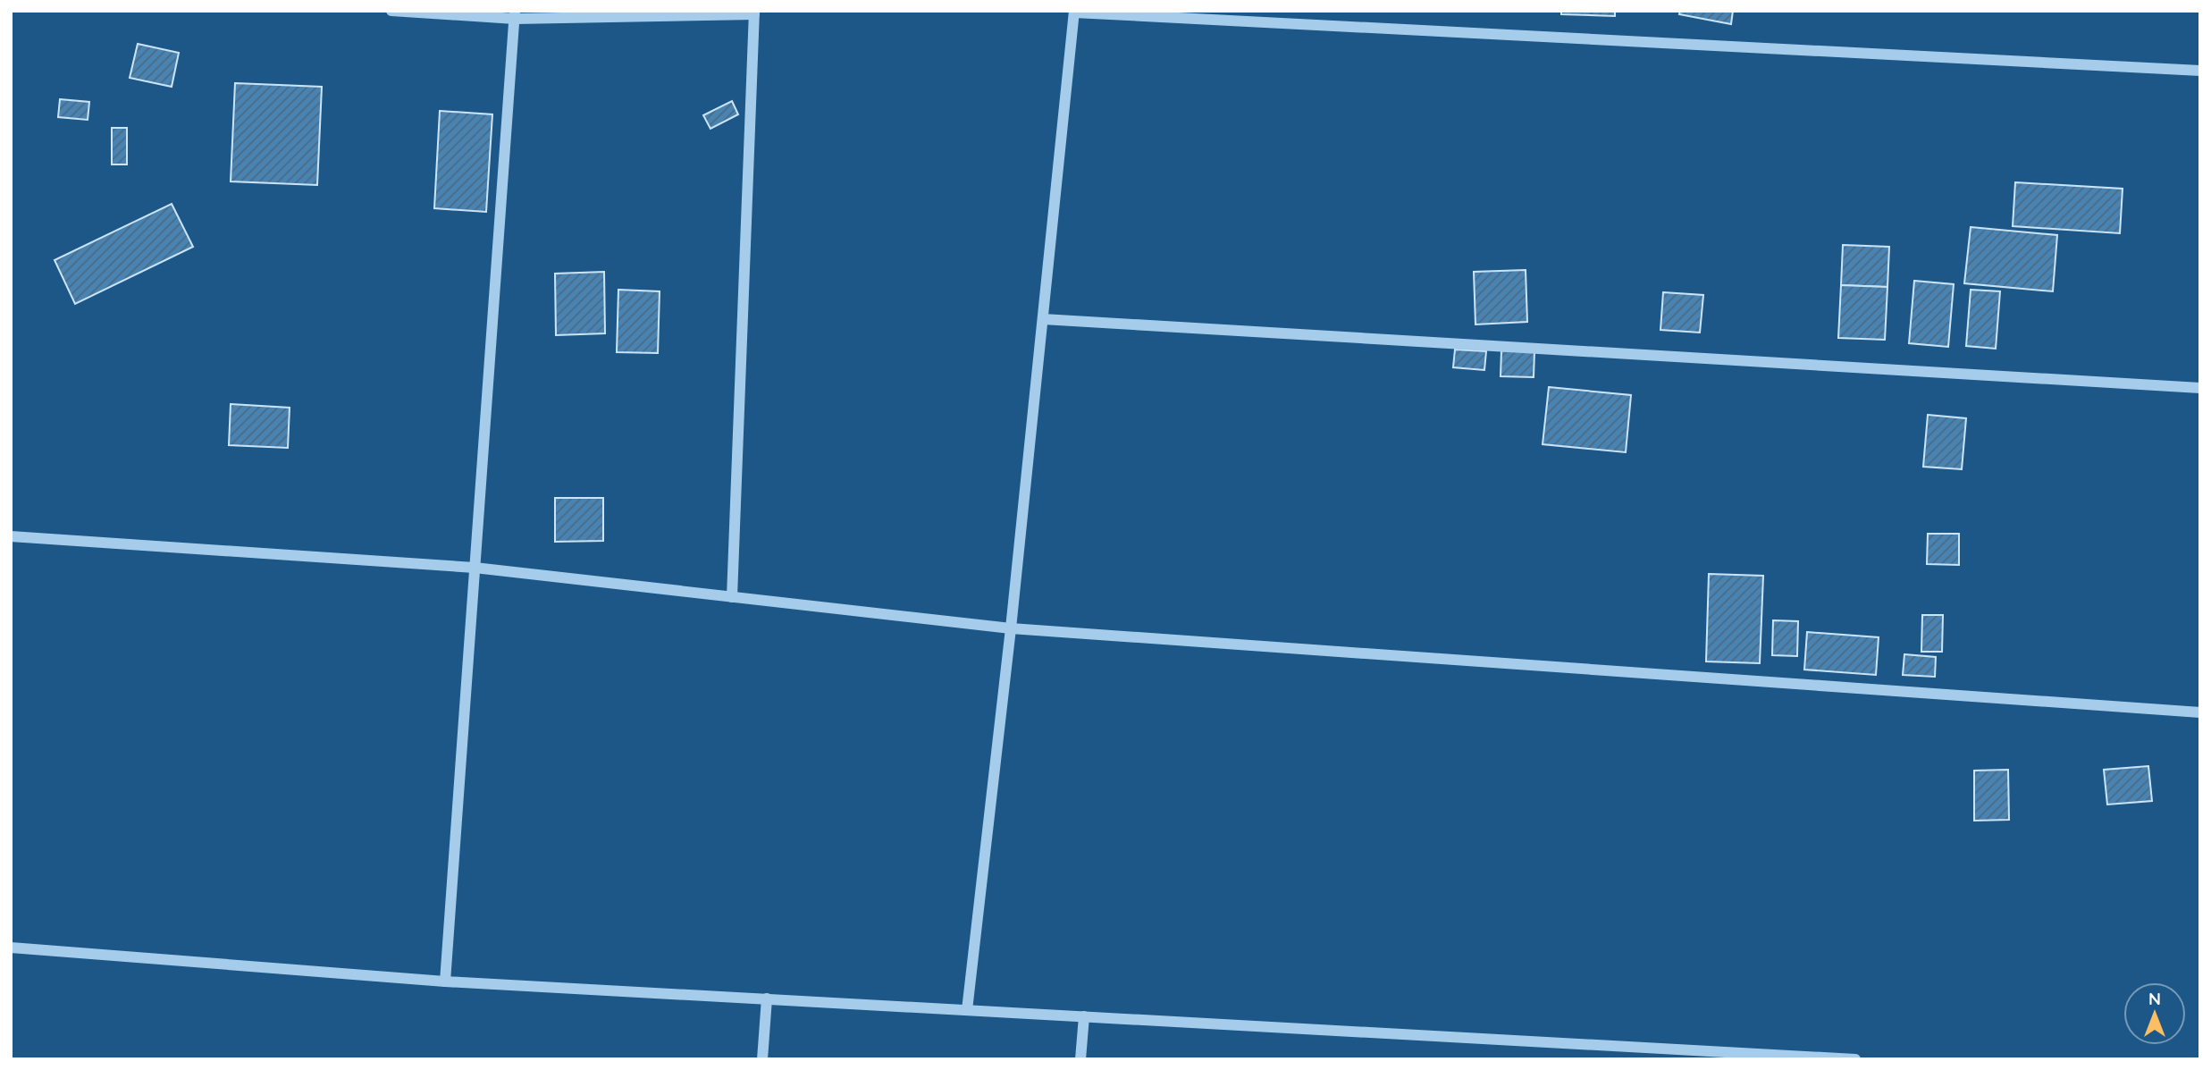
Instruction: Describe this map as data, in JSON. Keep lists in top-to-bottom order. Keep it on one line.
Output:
{"north":"top"}
